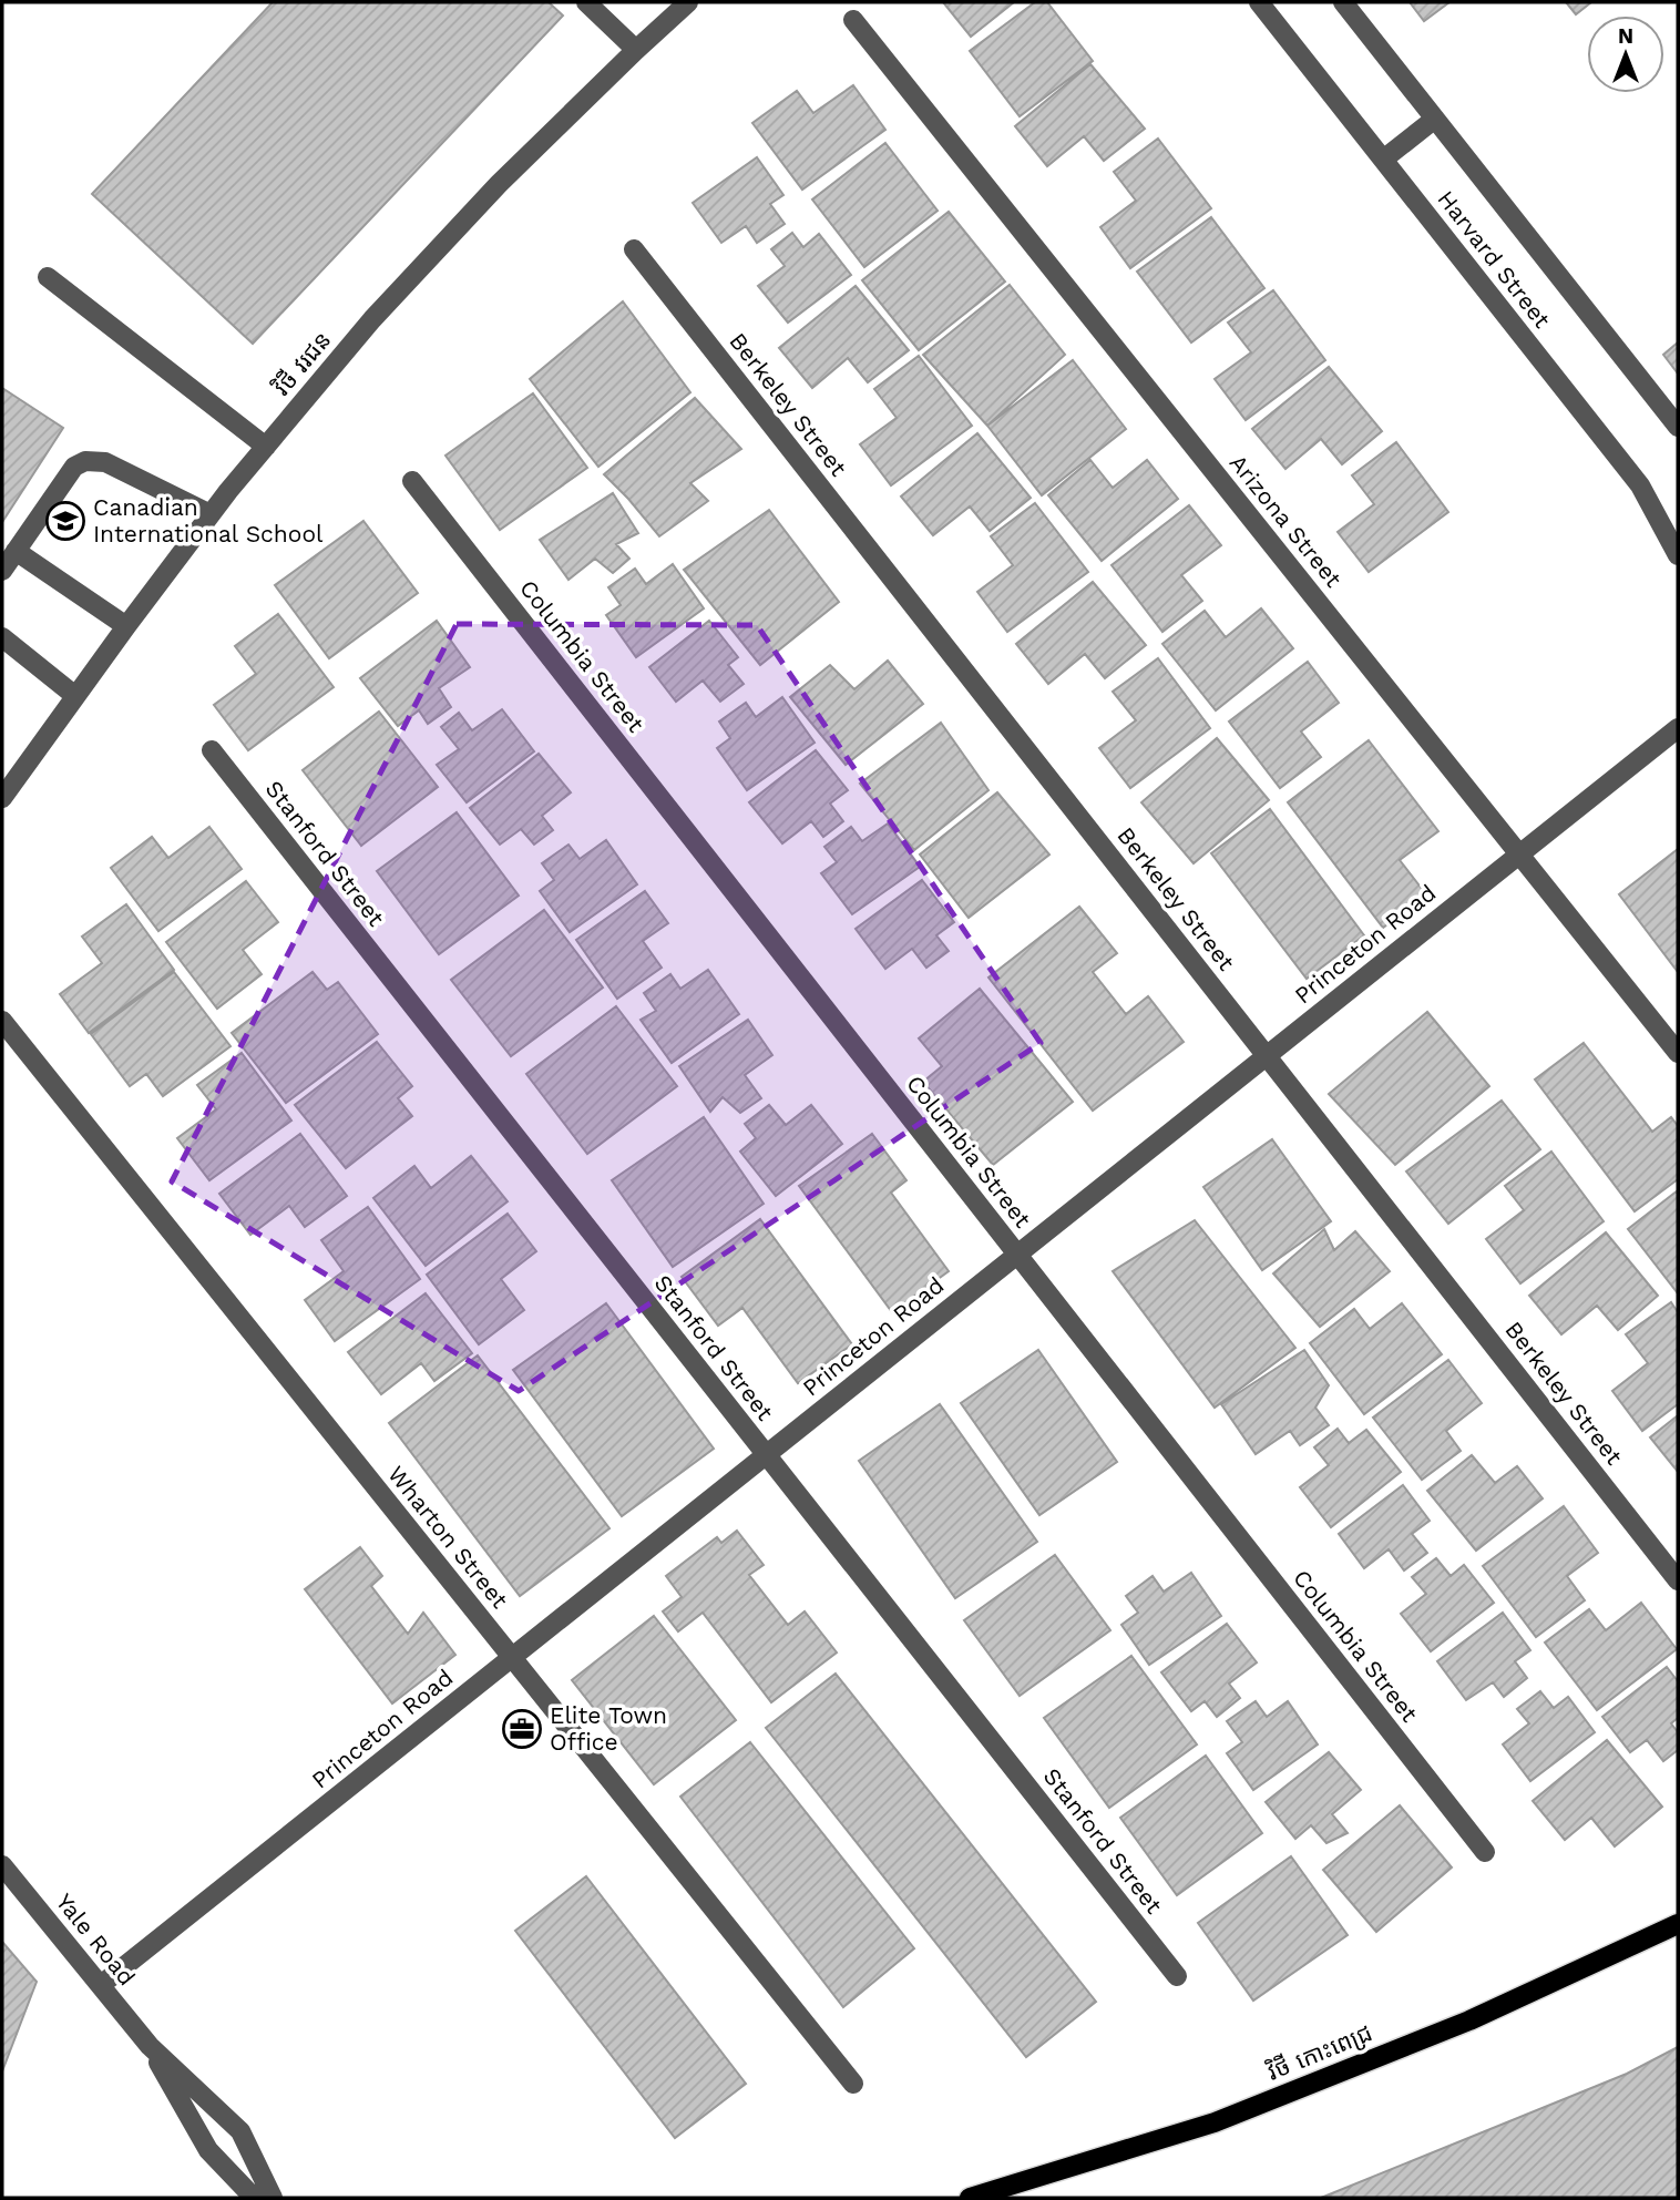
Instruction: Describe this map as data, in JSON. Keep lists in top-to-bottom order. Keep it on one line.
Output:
{"streets":{"main road":["វិថី កោះពេជ្រ"],"street":["Harvard Street","វិថី វរជន","Berkeley Street","Arizona Street","Columbia Street","Stanford Street","Princeton Road","Wharton Street","Yale Road"]},"crossings":[["Berkeley Street","Princeton Road"],["Arizona Street","Princeton Road"],["Columbia Street","Princeton Road"],["Stanford Street","Princeton Road"],["Princeton Road","Wharton Street"],["Princeton Road","Yale Road"]],"places":{"school or university":["Canadian International School"],"office":["Elite Town Office"]},"north":"top"}
